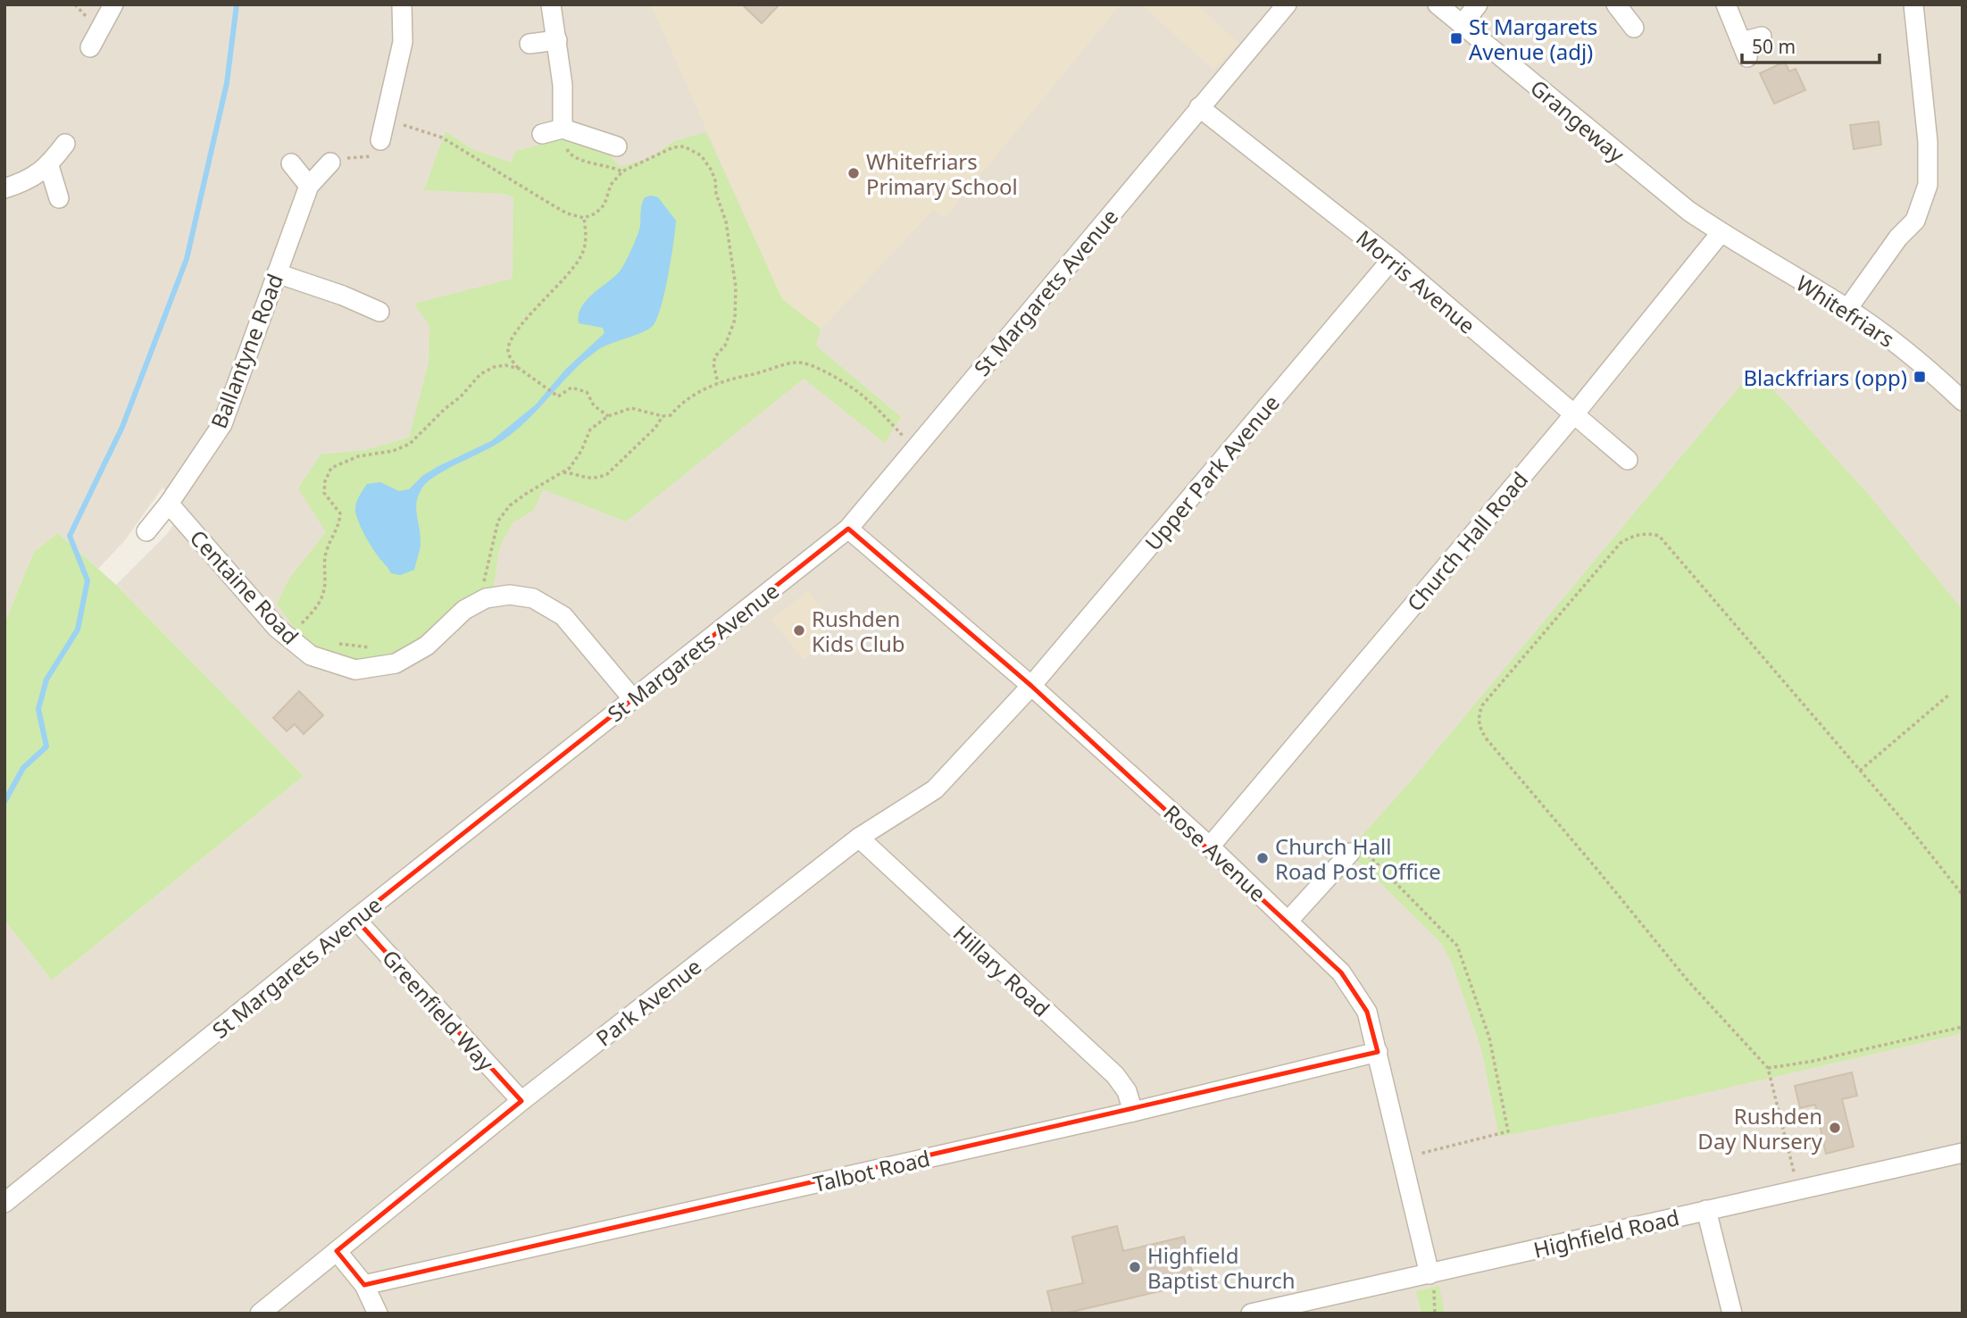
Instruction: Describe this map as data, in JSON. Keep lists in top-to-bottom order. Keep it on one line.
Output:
{"streets":{"street":["Grangeway","Morris Avenue","St Margarets Avenue","Whitefriars","Ballantyne Road","Upper Park Avenue","Church Hall Road","Centaine Road","Rose Avenue","Hillary Road","Park Avenue","Greenfield Way","Talbot Road","Highfield Road"]},"crossings":[["Grangeway","Whitefriars"],["Grangeway","Church Hall Road"],["Morris Avenue","St Margarets Avenue"],["Morris Avenue","Upper Park Avenue"],["Morris Avenue","Church Hall Road"],["St Margarets Avenue","Centaine Road"],["St Margarets Avenue","Rose Avenue"],["St Margarets Avenue","Greenfield Way"],["Whitefriars","Church Hall Road"],["Ballantyne Road","Centaine Road"],["Upper Park Avenue","Rose Avenue"],["Upper Park Avenue","Park Avenue"],["Church Hall Road","Rose Avenue"],["Rose Avenue","Park Avenue"],["Rose Avenue","Talbot Road"],["Rose Avenue","Highfield Road"],["Hillary Road","Park Avenue"],["Hillary Road","Talbot Road"],["Park Avenue","Greenfield Way"]],"places":{"transit":["St Margarets Avenue (adj)","Blackfriars (opp)"],"other":["Whitefriars Primary School","Rushden Kids Club","Church Hall Road Post Office","Rushden Day Nursery","Highfield Baptist Church"]},"scale_bar":"50 m"}
